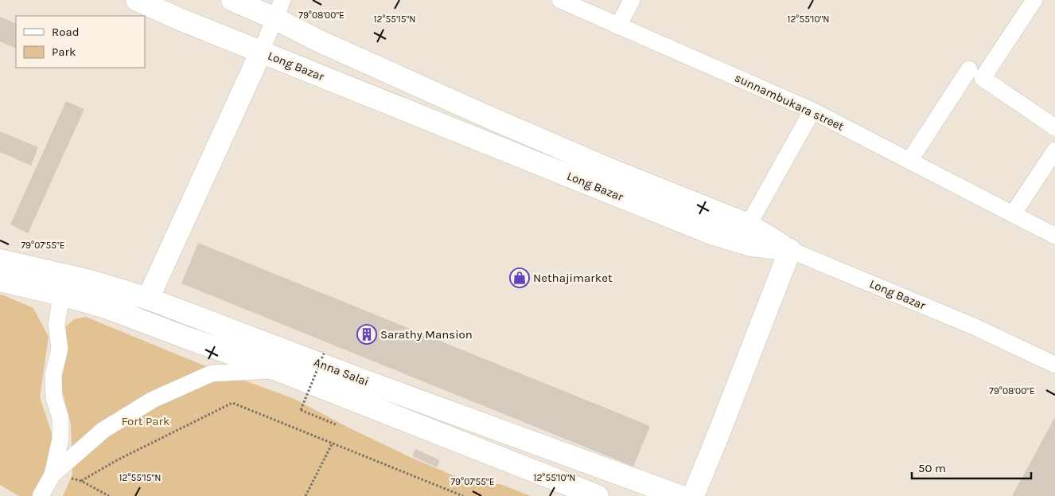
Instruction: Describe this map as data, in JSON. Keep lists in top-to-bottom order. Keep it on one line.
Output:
{"streets":{"main road":["Long Bazar","Anna Salai"],"street":["sunnambukara street"]},"parks":["Fort Park"],"places":{"shop":["Nethajimarket"],"building":["Sarathy Mansion"]},"legend":["Road","Park"],"scale_bar":"50 m","coordinates":["79°08'00\"E","12°55'15\"N","12°55'10\"N","79°07'55\"E"]}
